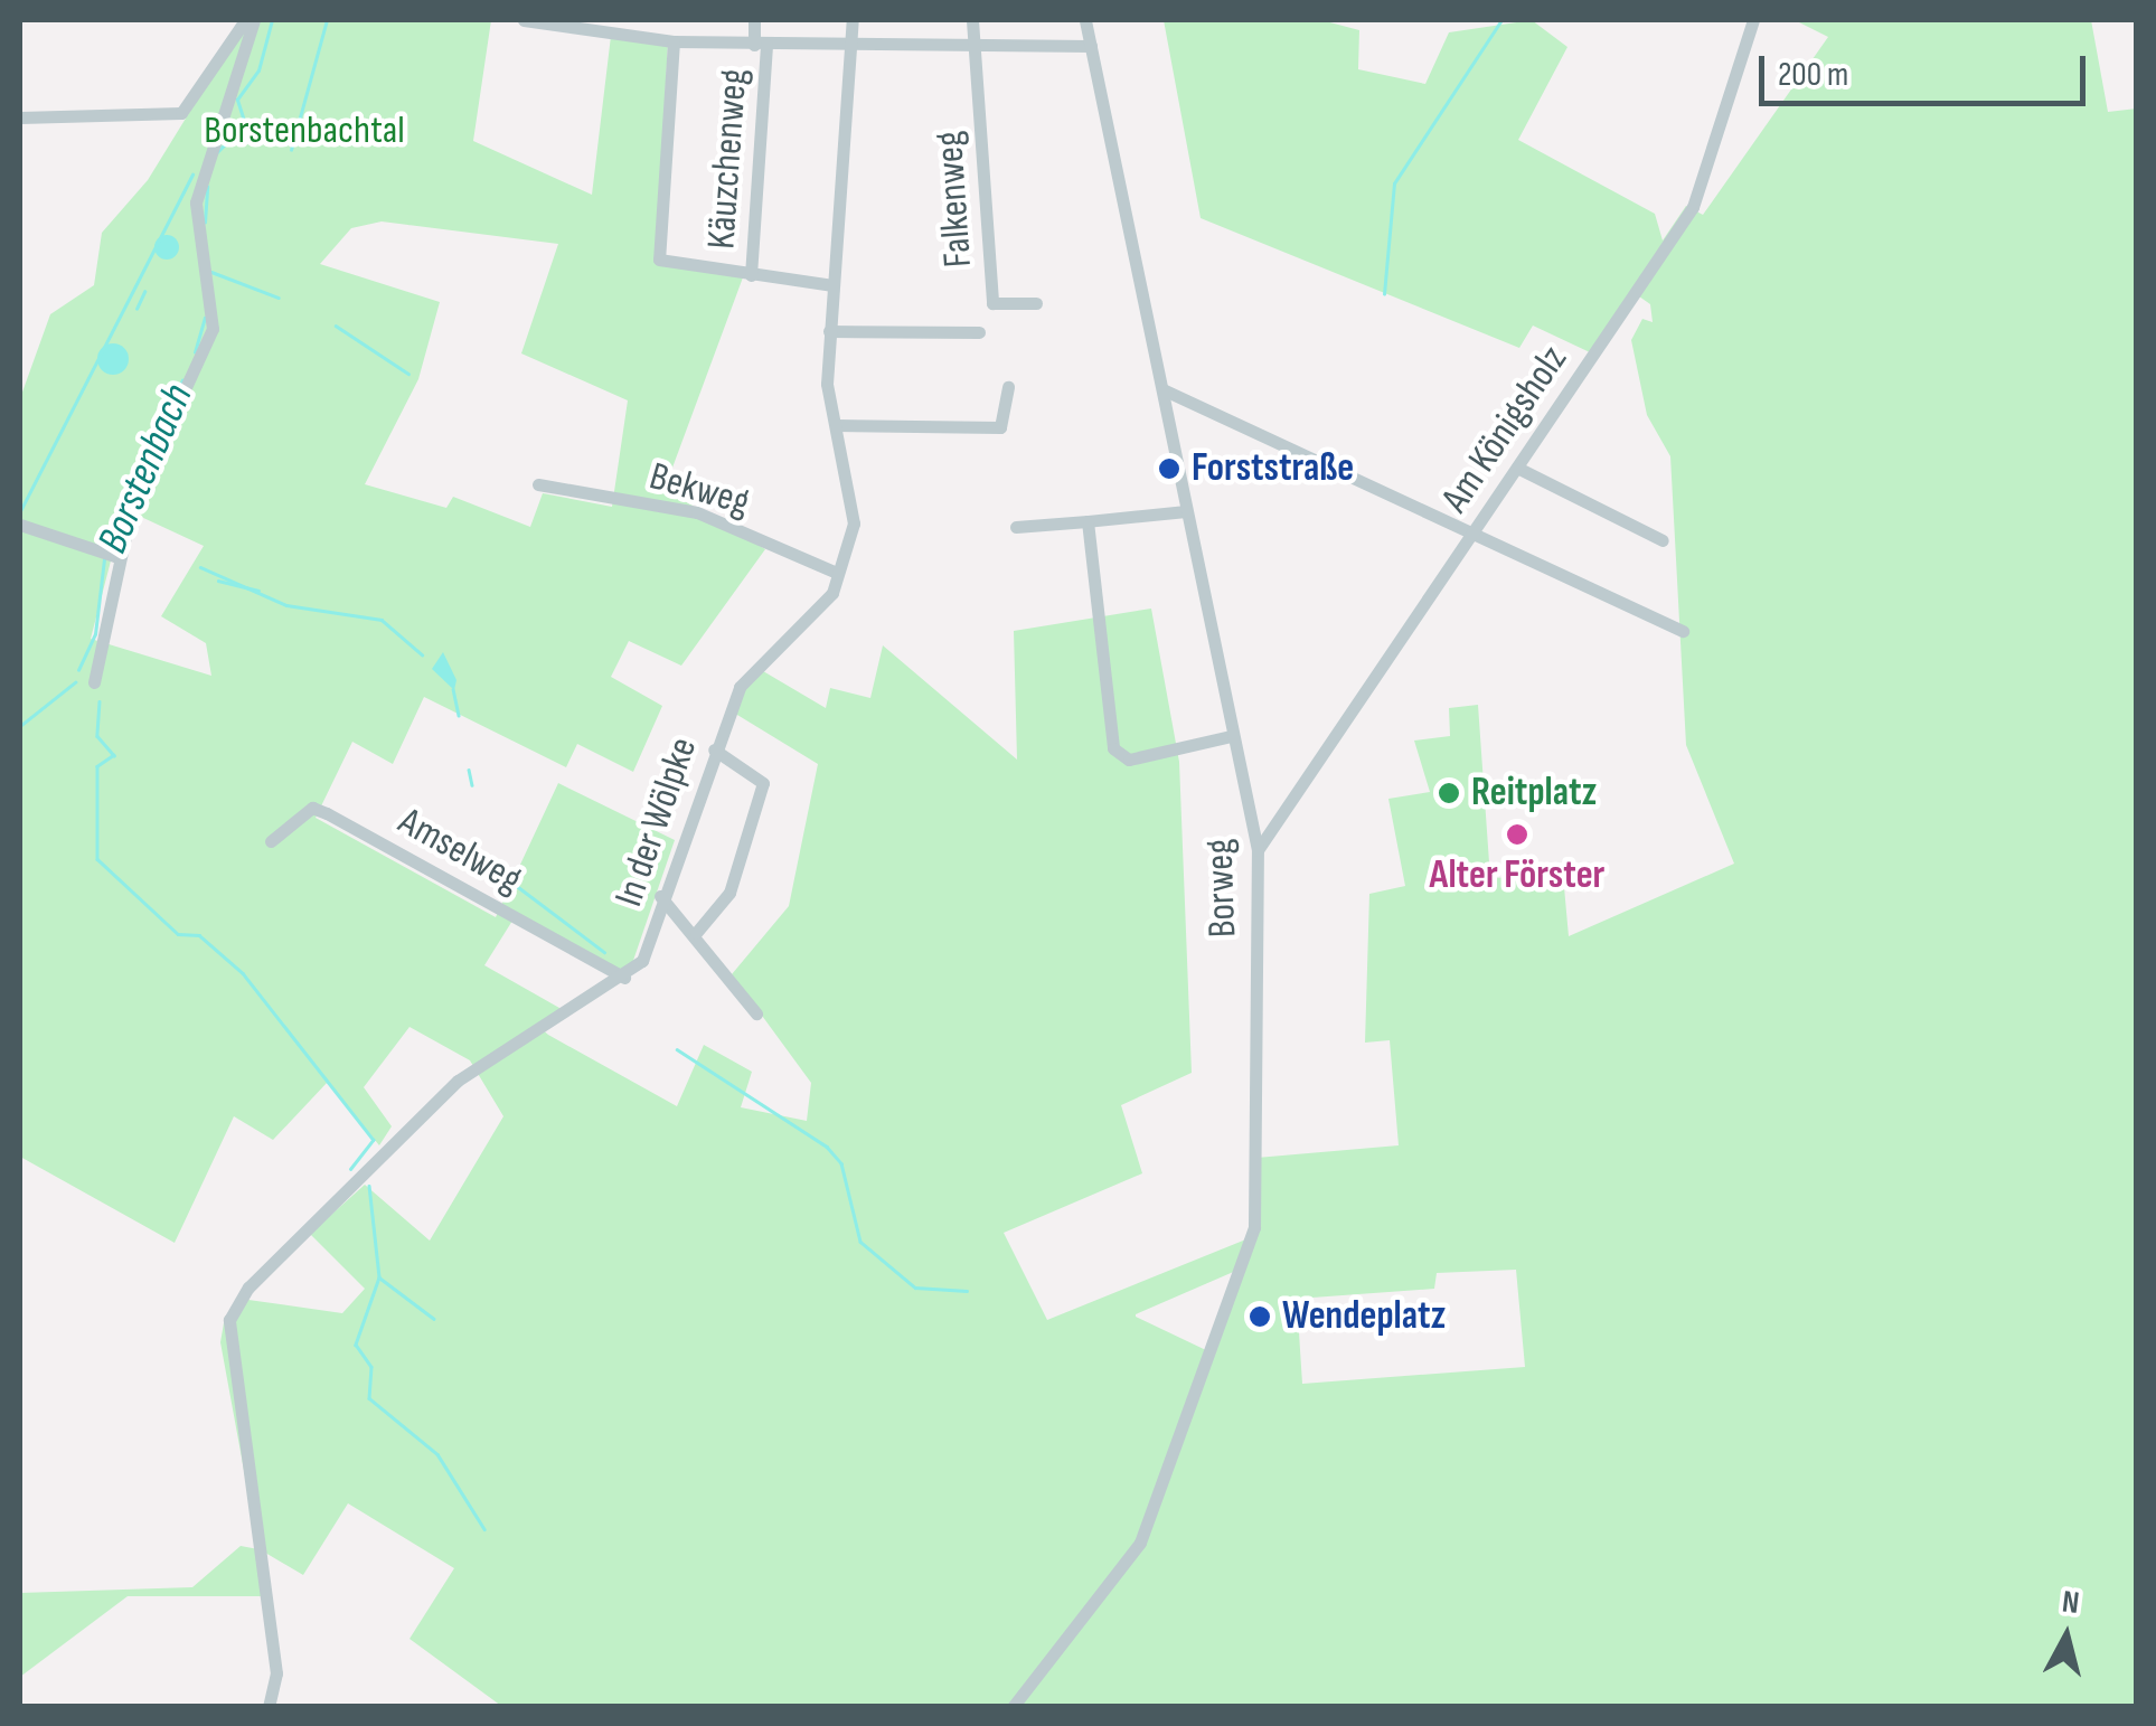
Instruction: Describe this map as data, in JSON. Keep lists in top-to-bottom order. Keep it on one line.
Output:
{"streets":{"street":["Käuzchenweg","Falkenweg","Am Königsholz","Bekweg","In der Wölpke","Amselweg","Borweg"]},"crossings":[["Am Königsholz","Borweg"],["Bekweg","In der Wölpke"],["In der Wölpke","Amselweg"]],"water":["Borstenbach"],"parks":["Borstenbachtal"],"places":["Forststraße","Reitplatz","Alter Förster","Wendeplatz"],"scale_bar":"200 m","north":"top"}
